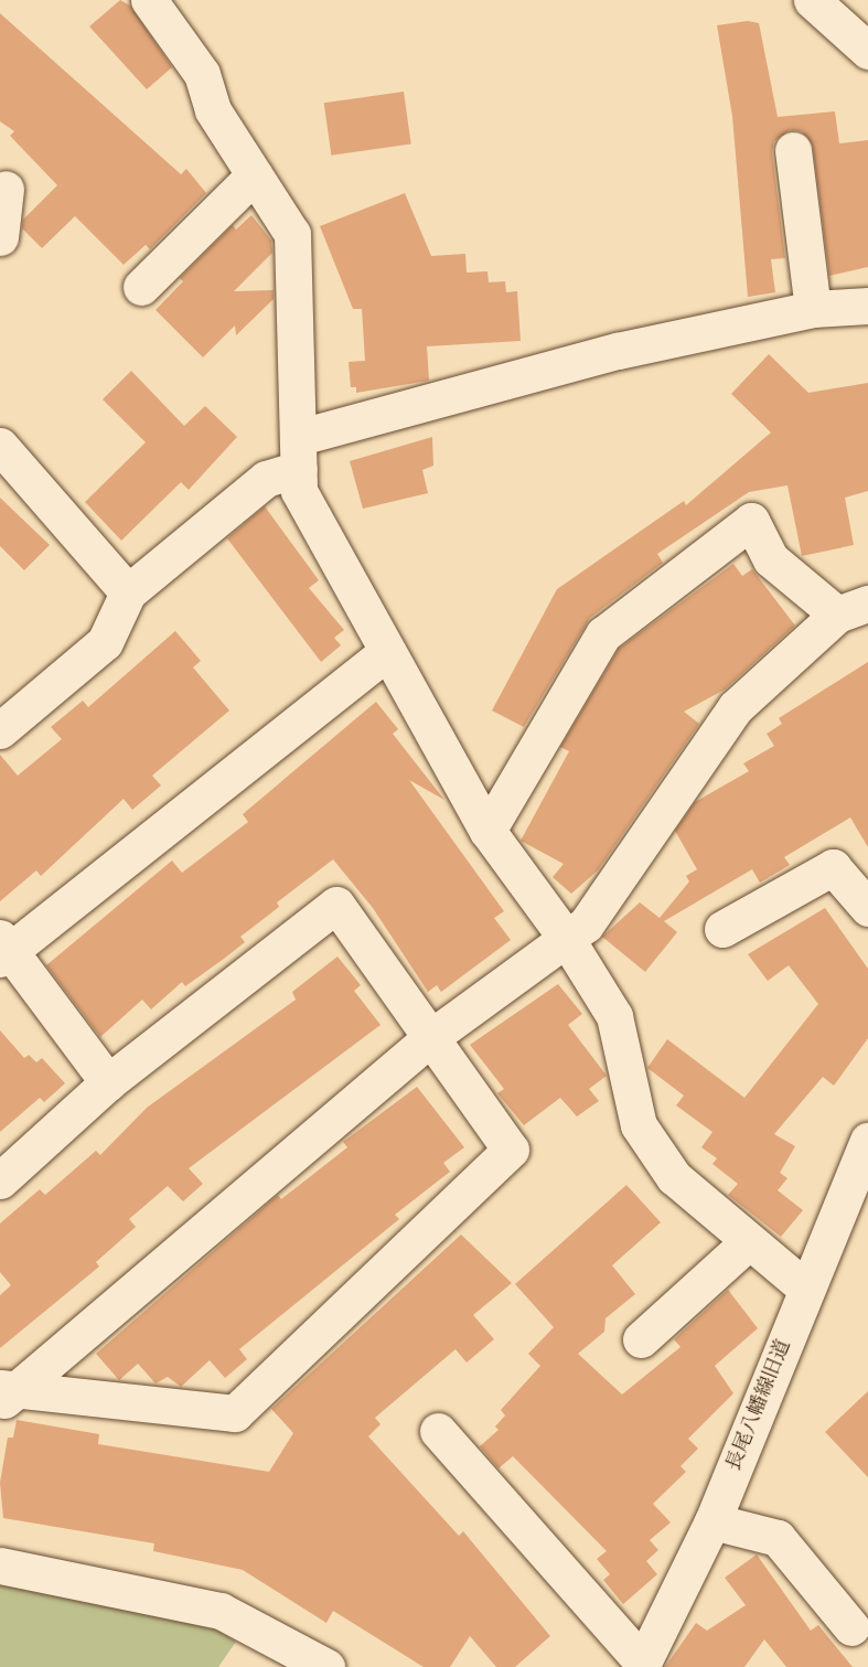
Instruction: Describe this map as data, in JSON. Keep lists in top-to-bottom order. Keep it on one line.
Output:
{"streets":{"street":["長尾八幡線旧道"]}}
